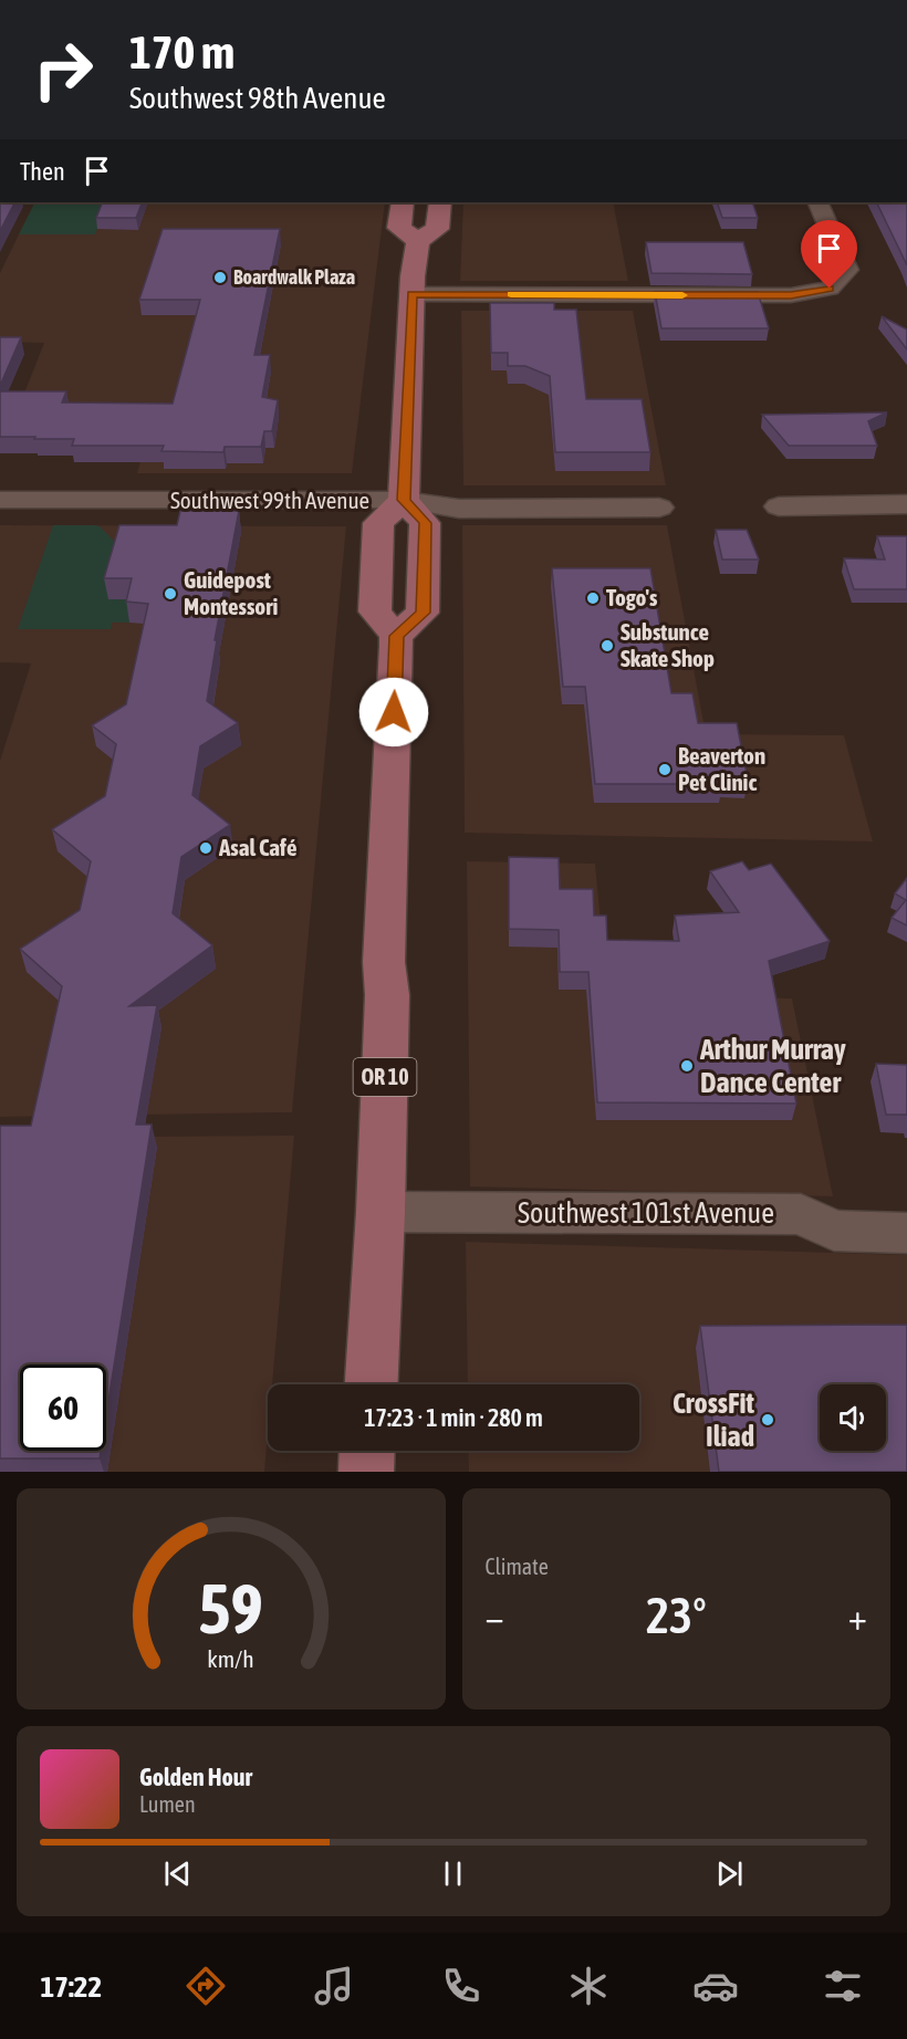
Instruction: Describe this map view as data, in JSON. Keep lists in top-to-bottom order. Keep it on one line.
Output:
{"streets":{"main road":["OR 10"],"street":["Southwest 99th Avenue","Southwest 101st Avenue"]},"crossings":[["OR 10","Southwest 101st Avenue"]],"places":["Boardwalk Plaza","Guidepost Montessori","Togo's","Substunce Skate Shop","Beaverton Pet Clinic","Asal Café","Arthur Murray Dance Center","CrossFit Iliad"],"page":{"turn":["170 m","Southwest 98th Avenue"],"then":"Then","limit":"60","trip":"17:23 · 1 min · 280 m","tile":"Climate","heat":["−","23°","+"],"song":["Golden Hour","Lumen"],"tabs":"17:22","gauge":["59","km/h"]}}
